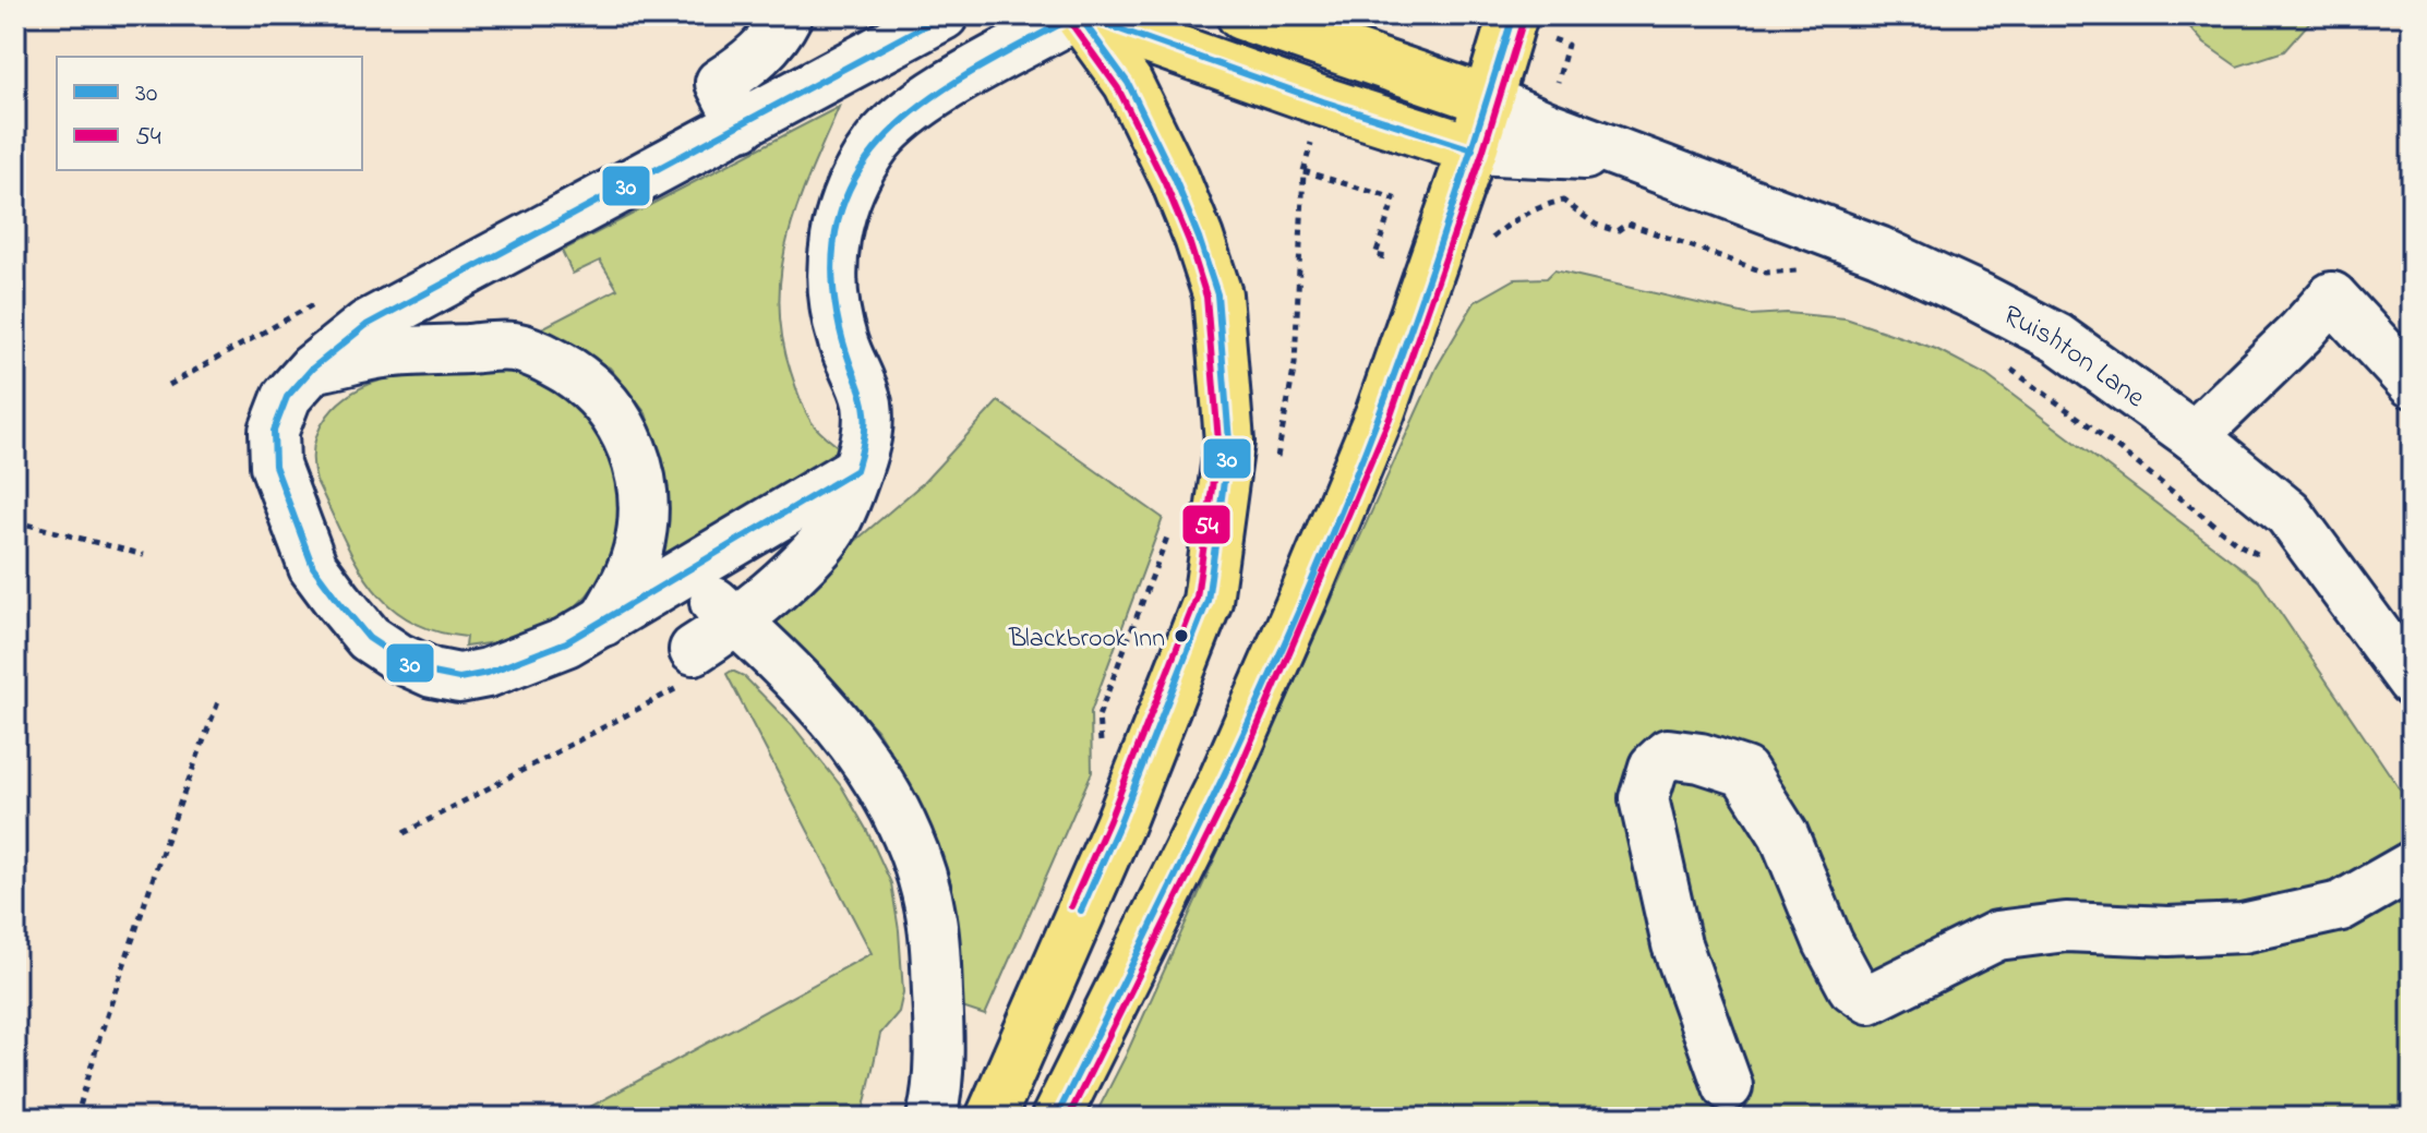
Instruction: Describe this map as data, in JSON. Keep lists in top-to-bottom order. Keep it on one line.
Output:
{"streets":{"street":["Ruishton Lane"]},"places":["Blackbrook Inn"],"lines":["transit line 30","transit line 54"],"legend":["30","54"]}
